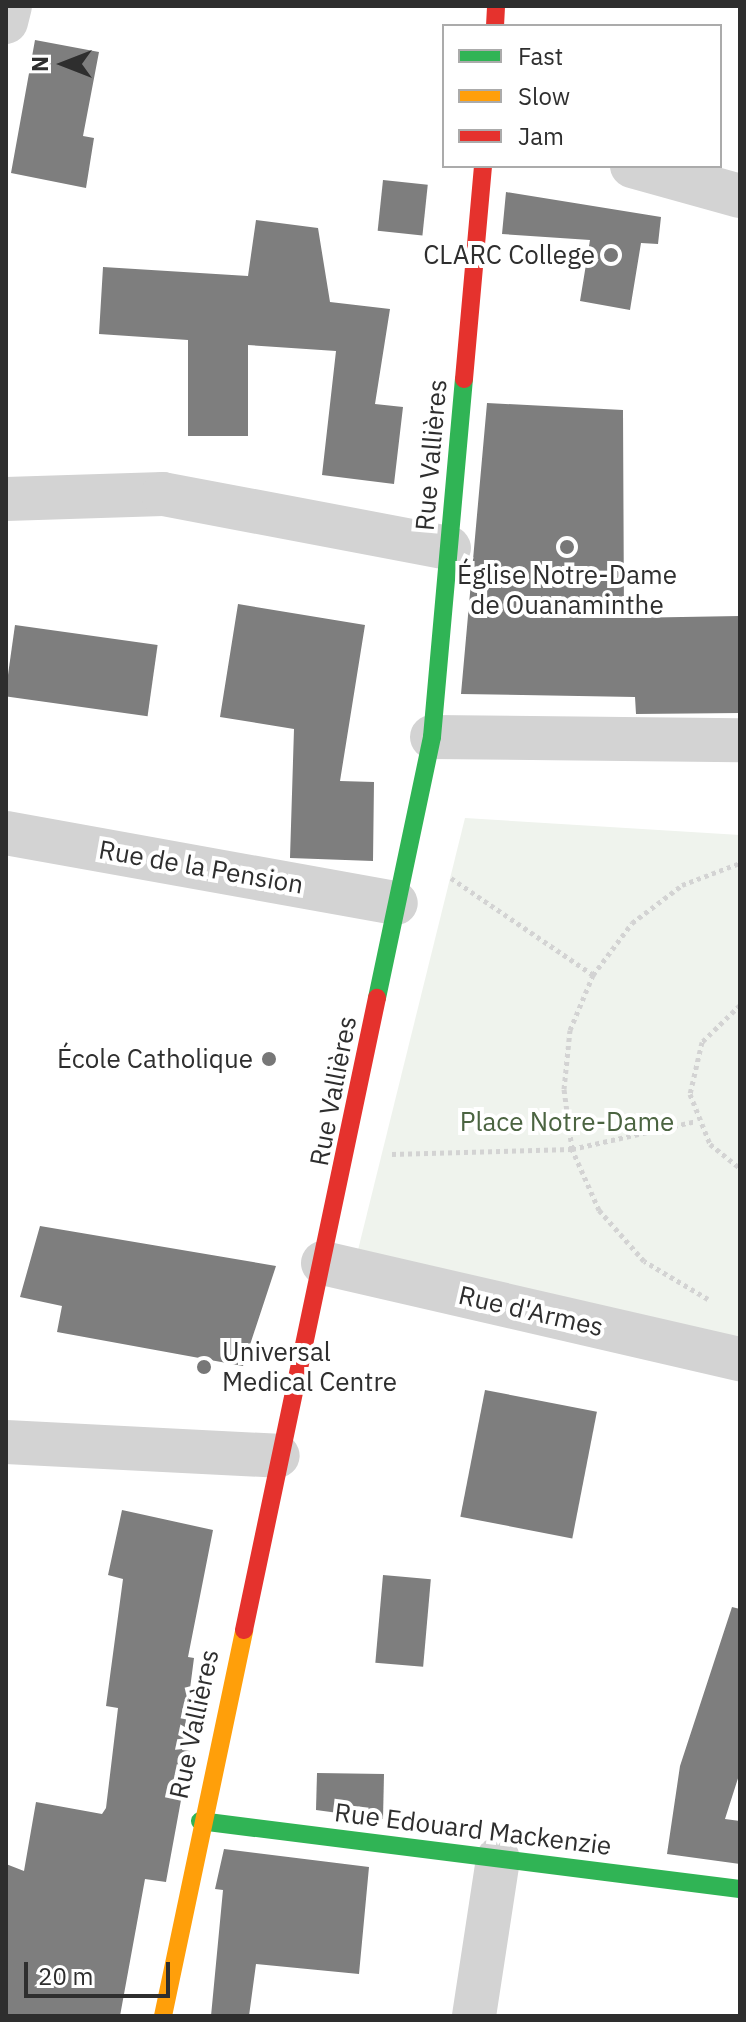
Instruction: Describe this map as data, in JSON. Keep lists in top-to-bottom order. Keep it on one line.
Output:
{"streets":{"street":["Rue Vallières","Rue de la Pension","Rue d'Armes","Rue Edouard Mackenzie"]},"crossings":[["Rue Vallières","Rue de la Pension"],["Rue Vallières","Rue d'Armes"],["Rue Vallières","Rue Edouard Mackenzie"]],"parks":["Place Notre-Dame"],"places":["CLARC College","Église Notre-Dame de Ouanaminthe","École Catholique","Universal Medical Centre"],"legend":["Fast","Slow","Jam"],"scale_bar":"20 m","north":"left"}
